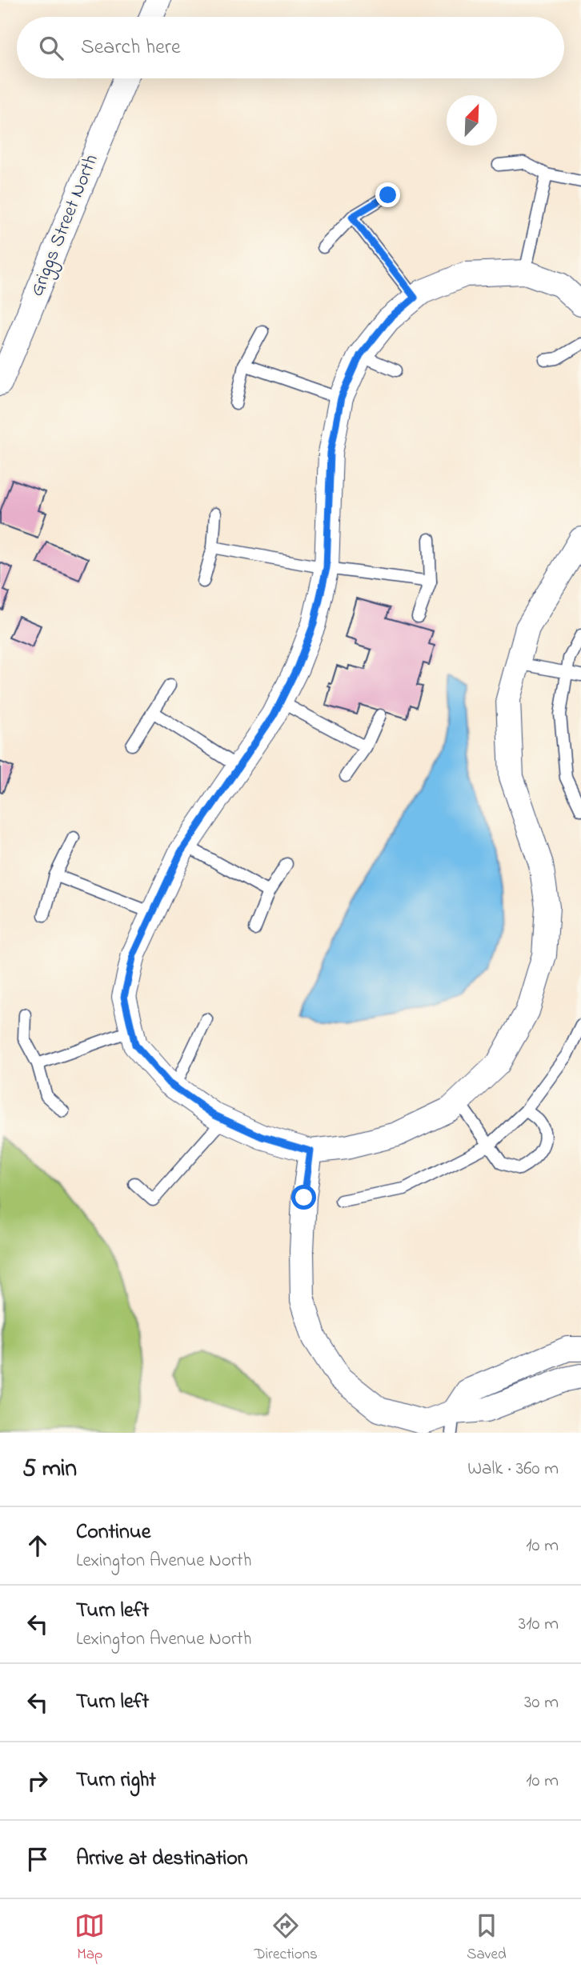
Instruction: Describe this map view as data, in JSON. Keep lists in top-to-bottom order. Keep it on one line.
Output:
{"streets":{"street":["Griggs Street North"]},"north":"top right","page":{"search":"Search here","heading":["5 min","Walk · 360 m"],"list":[["Continue","Lexington Avenue North","10 m"],["Turn left","Lexington Avenue North","310 m"],["Turn left","30 m"],["Turn right","10 m"],"Arrive at destination"],"nav":["Map","Directions","Saved"]}}
